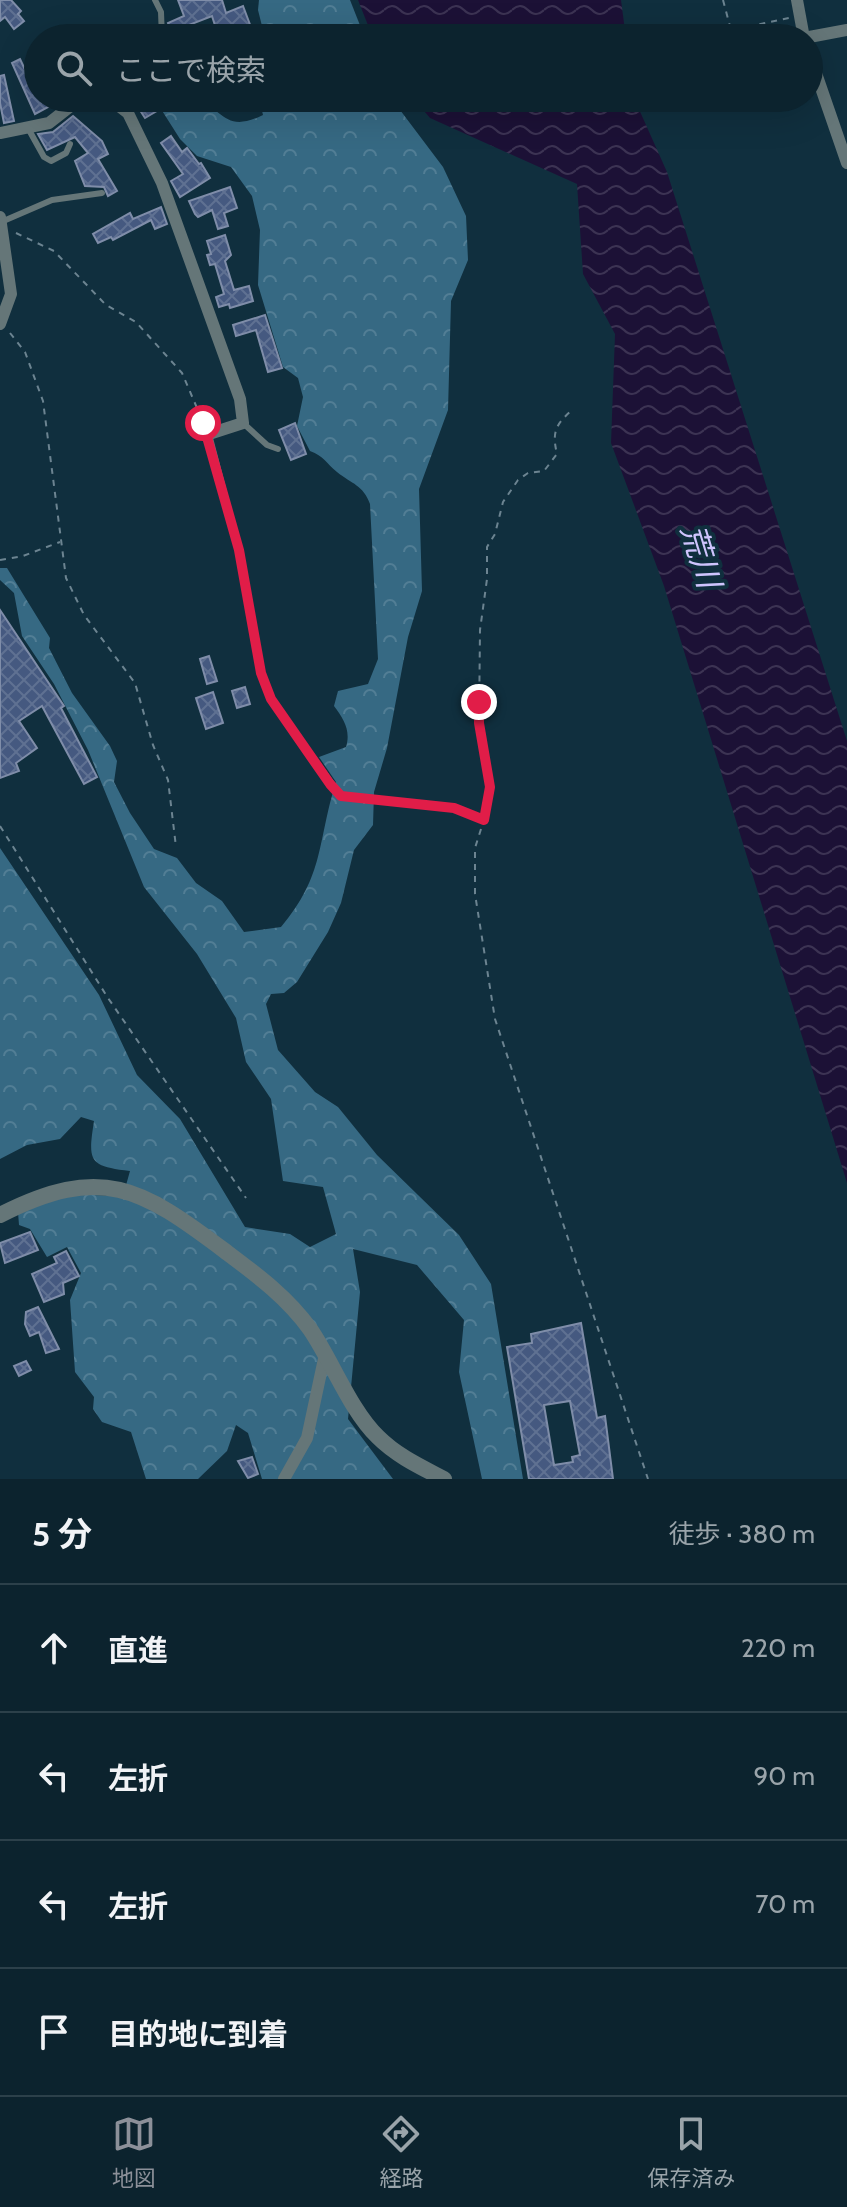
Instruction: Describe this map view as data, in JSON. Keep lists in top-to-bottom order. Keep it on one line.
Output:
{"water":["荒川"],"page":{"search":"ここで検索","heading":["5 分","徒歩 · 380 m"],"list":[["直進","220 m"],["左折","90 m"],["左折","70 m"],"目的地に到着"],"nav":["地図","経路","保存済み"]}}
